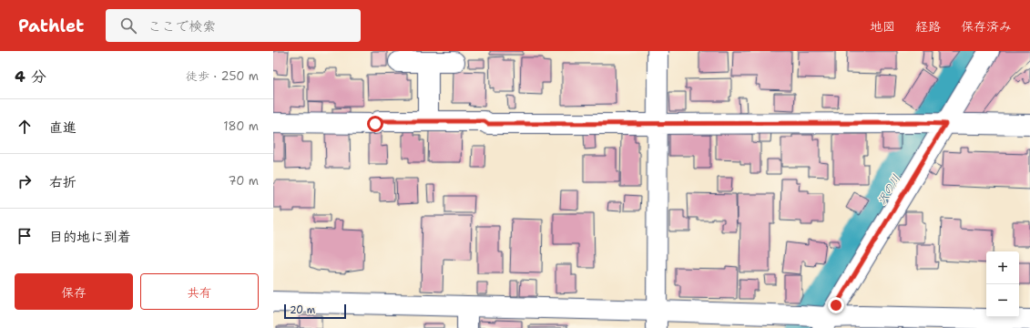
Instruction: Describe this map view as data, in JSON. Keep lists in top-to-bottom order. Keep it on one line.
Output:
{"water":["沢の川"],"scale_bar":"20 m","page":{"header":"Pathlet","search":"ここで検索","nav":["地図","経路","保存済み"],"heading":["4 分","徒歩 · 250 m"],"list":[["直進","180 m"],["右折","70 m"],"目的地に到着"],"map_buttons":["+","−"],"buttons":["保存","共有"],"scale":"20 m"}}
